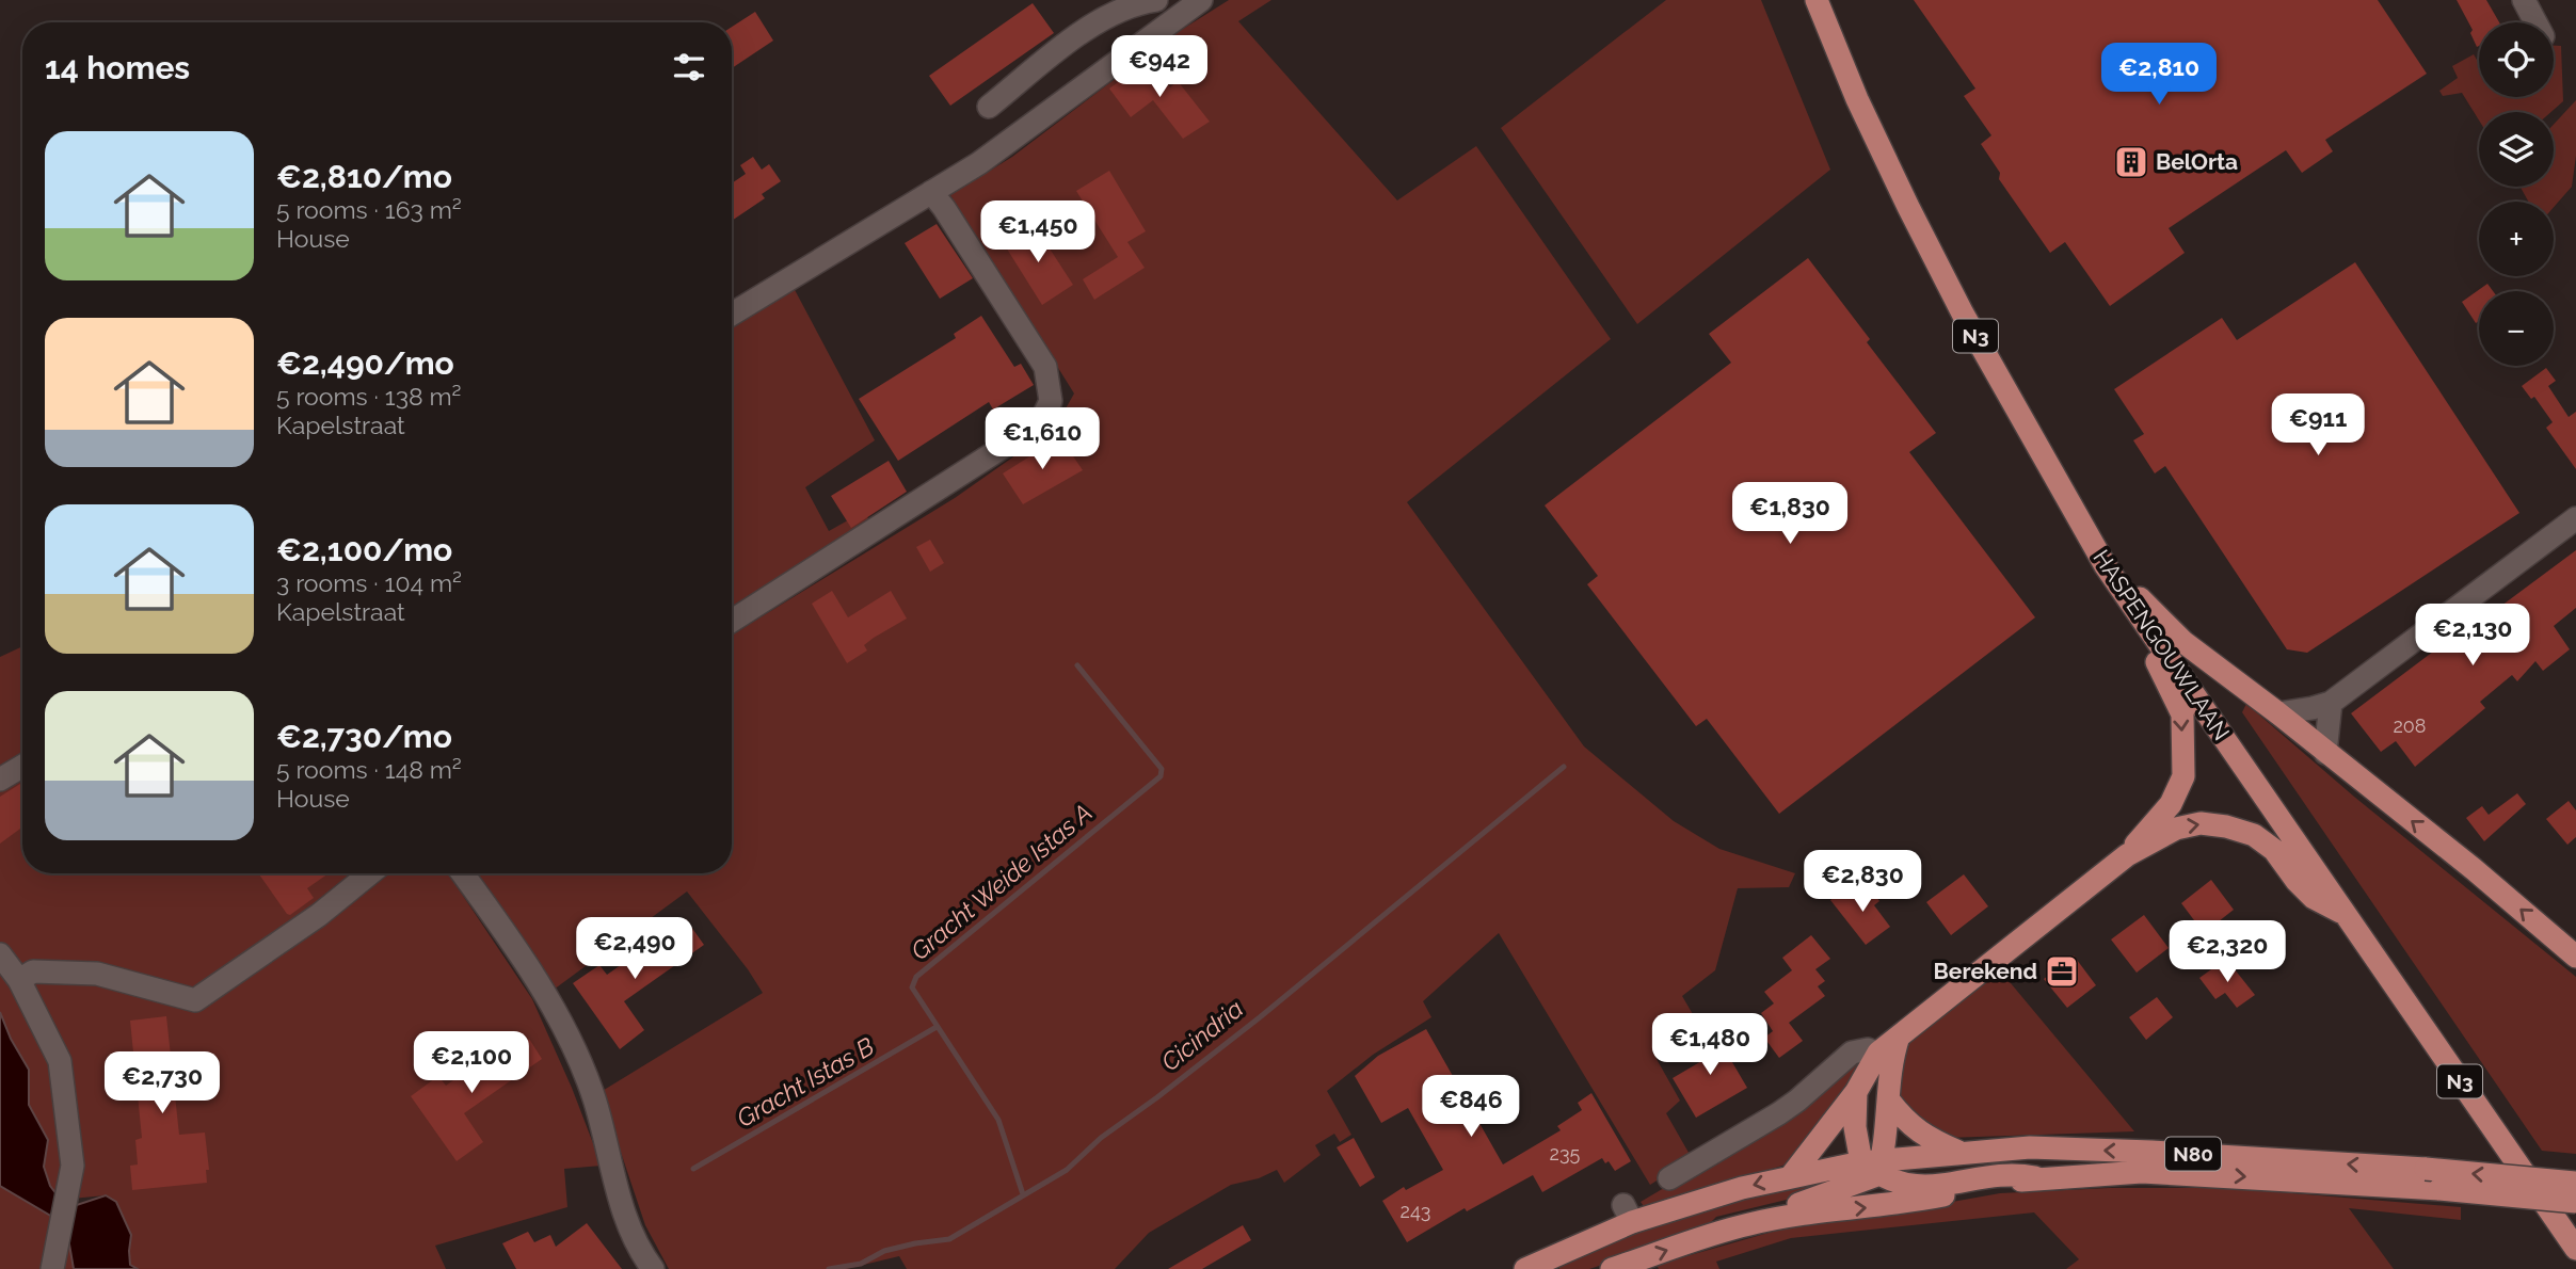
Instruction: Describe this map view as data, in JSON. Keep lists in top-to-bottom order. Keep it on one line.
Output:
{"streets":{"main road":["N3","HASPENGOUWLAAN","N80"]},"water":["Gracht Weide Istas A","Cicindria","Gracht Istas B"],"places":{"building":["BelOrta"],"office":["Berekend"]},"house_numbers":["208","235","243"],"page":{"map_buttons":["+","−"],"heading":"14 homes","price":["€942","€2,810","€1,450","€911","€1,610","€1,830","€2,130","€2,830","€2,490","€2,320","€1,480","€2,100","€2,730","€846"],"list":[{"name":"€2,810/mo","note":"5 rooms · 163 m² · House"},{"name":"€2,490/mo","note":"5 rooms · 138 m² · Kapelstraat"},{"name":"€2,100/mo","note":"3 rooms · 104 m² · Kapelstraat"},{"name":"€2,730/mo","note":"5 rooms · 148 m² · House"}]}}
